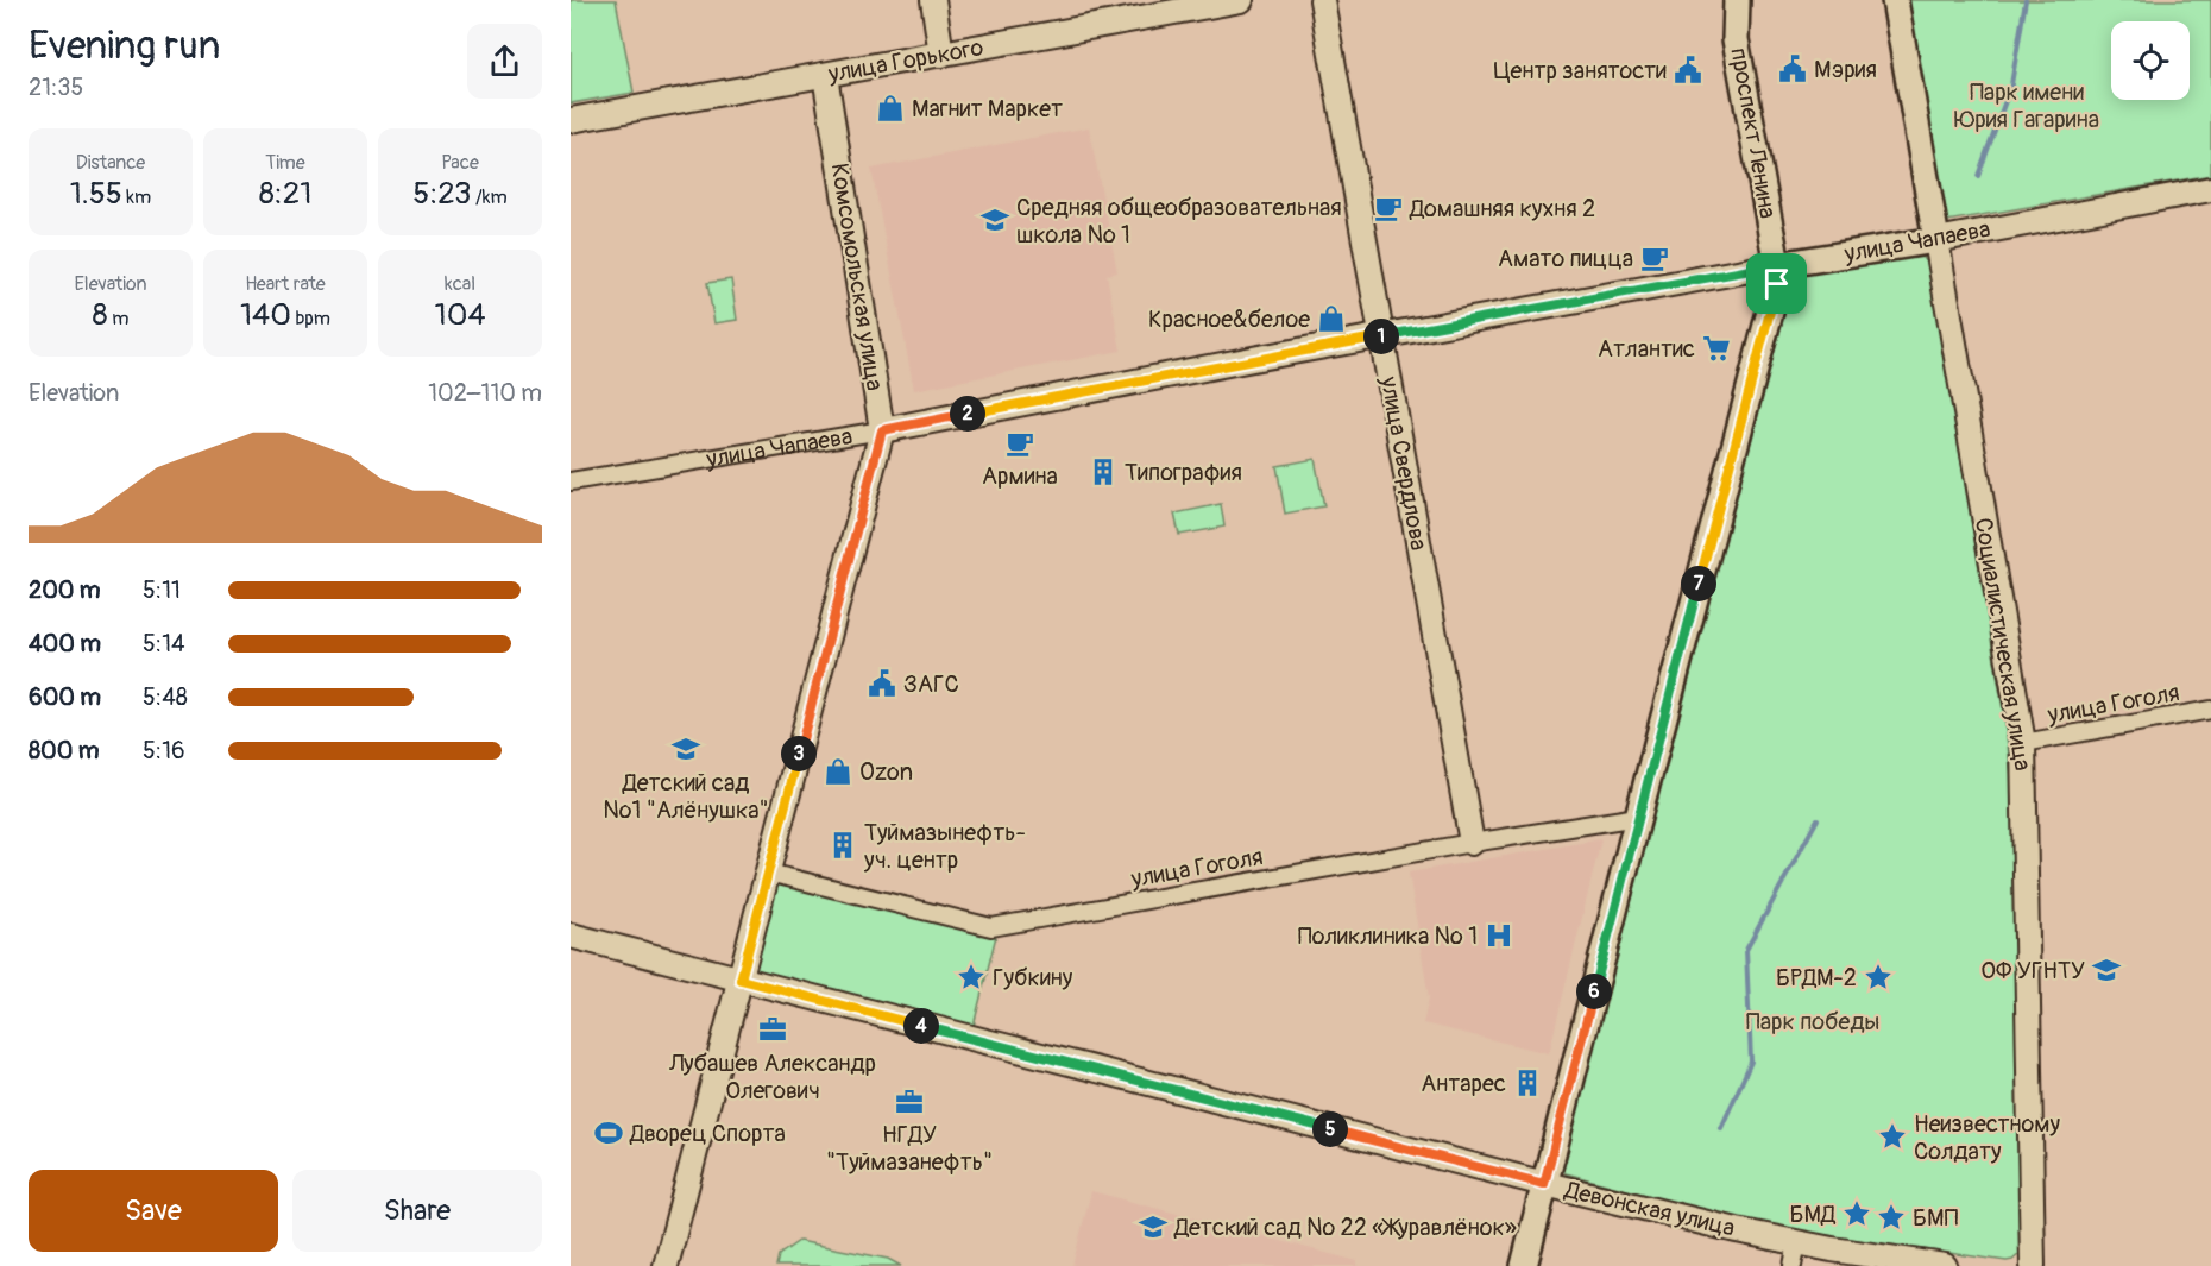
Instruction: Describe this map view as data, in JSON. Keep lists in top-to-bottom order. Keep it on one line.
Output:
{"streets":{"main road":["проспект Ленина","улица Чапаева"],"street":["улица Горького","Комсомольская улица","улица Свердлова","Социалистическая улица","улица Гоголя","Девонская улица"]},"crossings":[["улица Горького","Комсомольская улица"],["проспект Ленина","улица Чапаева"],["проспект Ленина","улица Гоголя"],["проспект Ленина","Девонская улица"],["улица Чапаева","Комсомольская улица"],["улица Чапаева","улица Свердлова"],["улица Чапаева","Социалистическая улица"],["Комсомольская улица","улица Гоголя"],["Комсомольская улица","Девонская улица"],["улица Свердлова","улица Гоголя"],["Социалистическая улица","улица Гоголя"]],"parks":["Парк имени Юрия Гагарина","Парк победы"],"places":{"public building":["Мэрия","Центр занятости","ЗАГС"],"shop":["Магнит Маркет","Красное&белое","Ozon"],"cafe":["Домашняя кухня 2","Амато пицца","Армина"],"school or university":["Средняя общеобразовательная школа № 1","Детский сад №1 \"Алёнушка\"","ОФ УГНТУ","Детский сад № 22 «Журавлёнок»"],"supermarket":["Атлантис"],"building":["Типография","Туймазынефть- уч. центр","Антарес"],"hospital":["Поликлиника № 1"],"place":["Губкину","БРДМ-2","Неизвестному Солдату","БМД","БМП"],"office":["Лубашев Александр Олегович","НГДУ \"Туймазанефть\""],"sports":["Дворец Спорта"]},"page":{"heading":["Evening run","21:35"],"stats":[["Distance","1.55 km"],["Time","8:21"],["Pace","5:23 /km"],["Elevation","8 m"],["Heart rate","140 bpm"],["kcal","104"]],"pins":["1","2","7","3","6","4","5"],"chart":["Elevation","102–110 m"],"list":[{"name":"200 m","note":"5:11"},{"name":"400 m","note":"5:14"},{"name":"600 m","note":"5:48"},{"name":"800 m","note":"5:16"}],"buttons":["Save","Share"]}}
